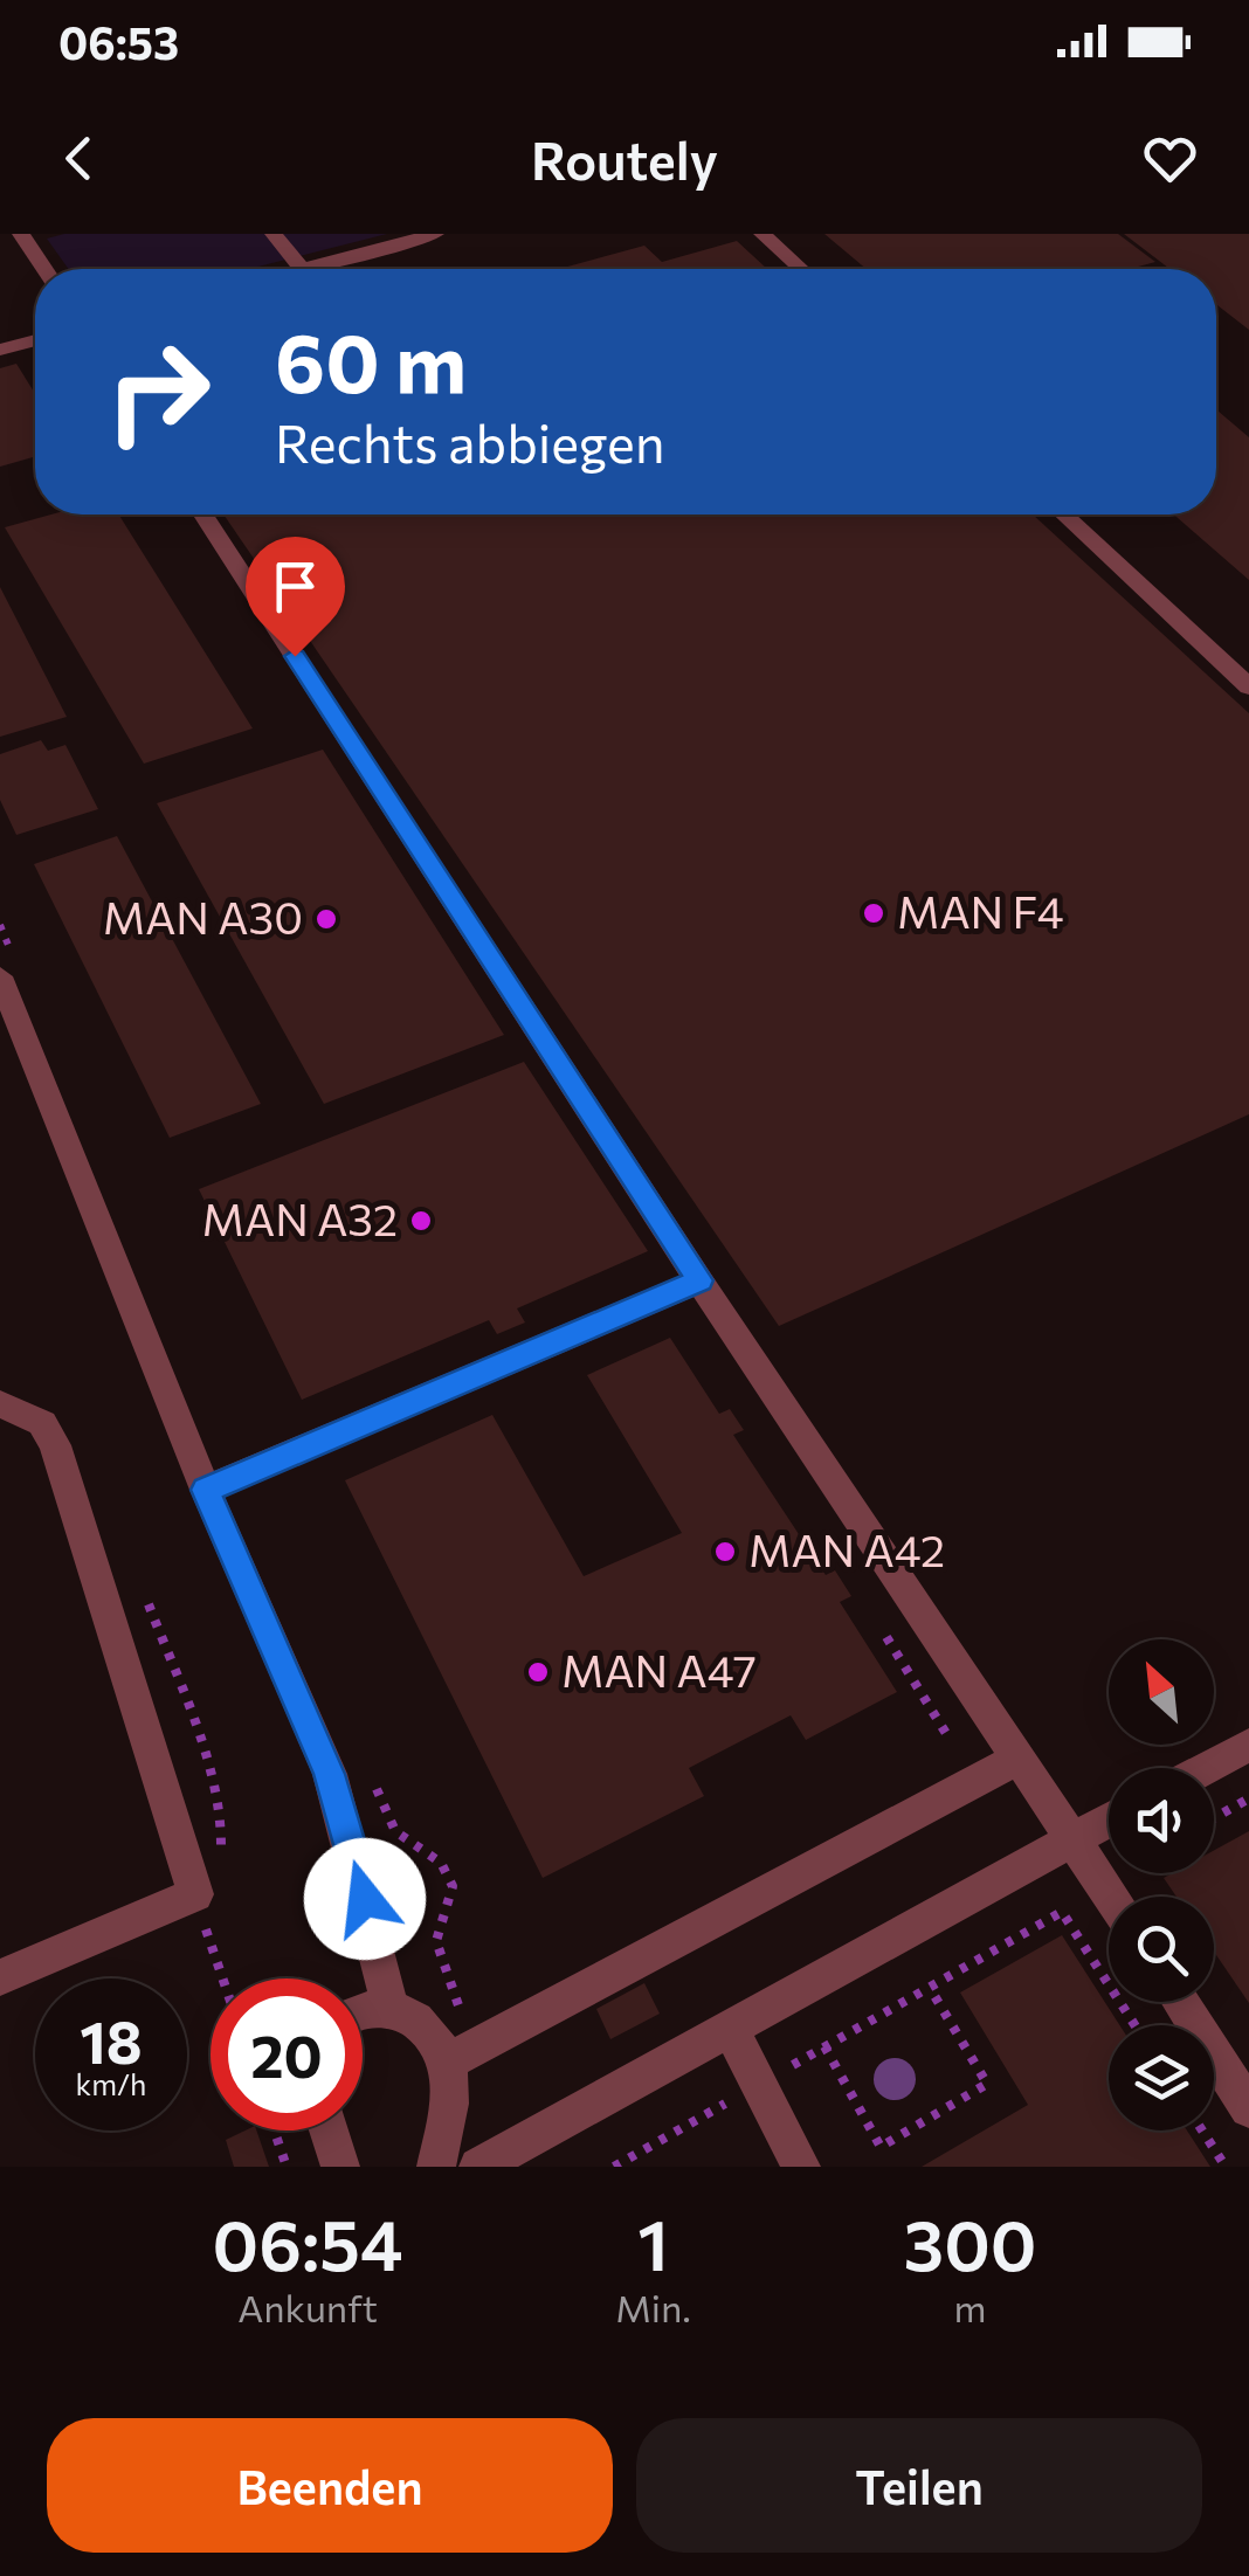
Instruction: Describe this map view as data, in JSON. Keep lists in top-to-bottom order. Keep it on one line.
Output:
{"places":["MAN F4","MAN A30","MAN A32","MAN A42","MAN A47"],"north":"top left","page":{"status":"06:53","header":"Routely","turn":["60 m","Rechts abbiegen"],"speed":"18 km/h","limit":"20","eta":["06:54","Ankunft","1","Min.","300","m"],"buttons":["Beenden","Teilen"]}}
